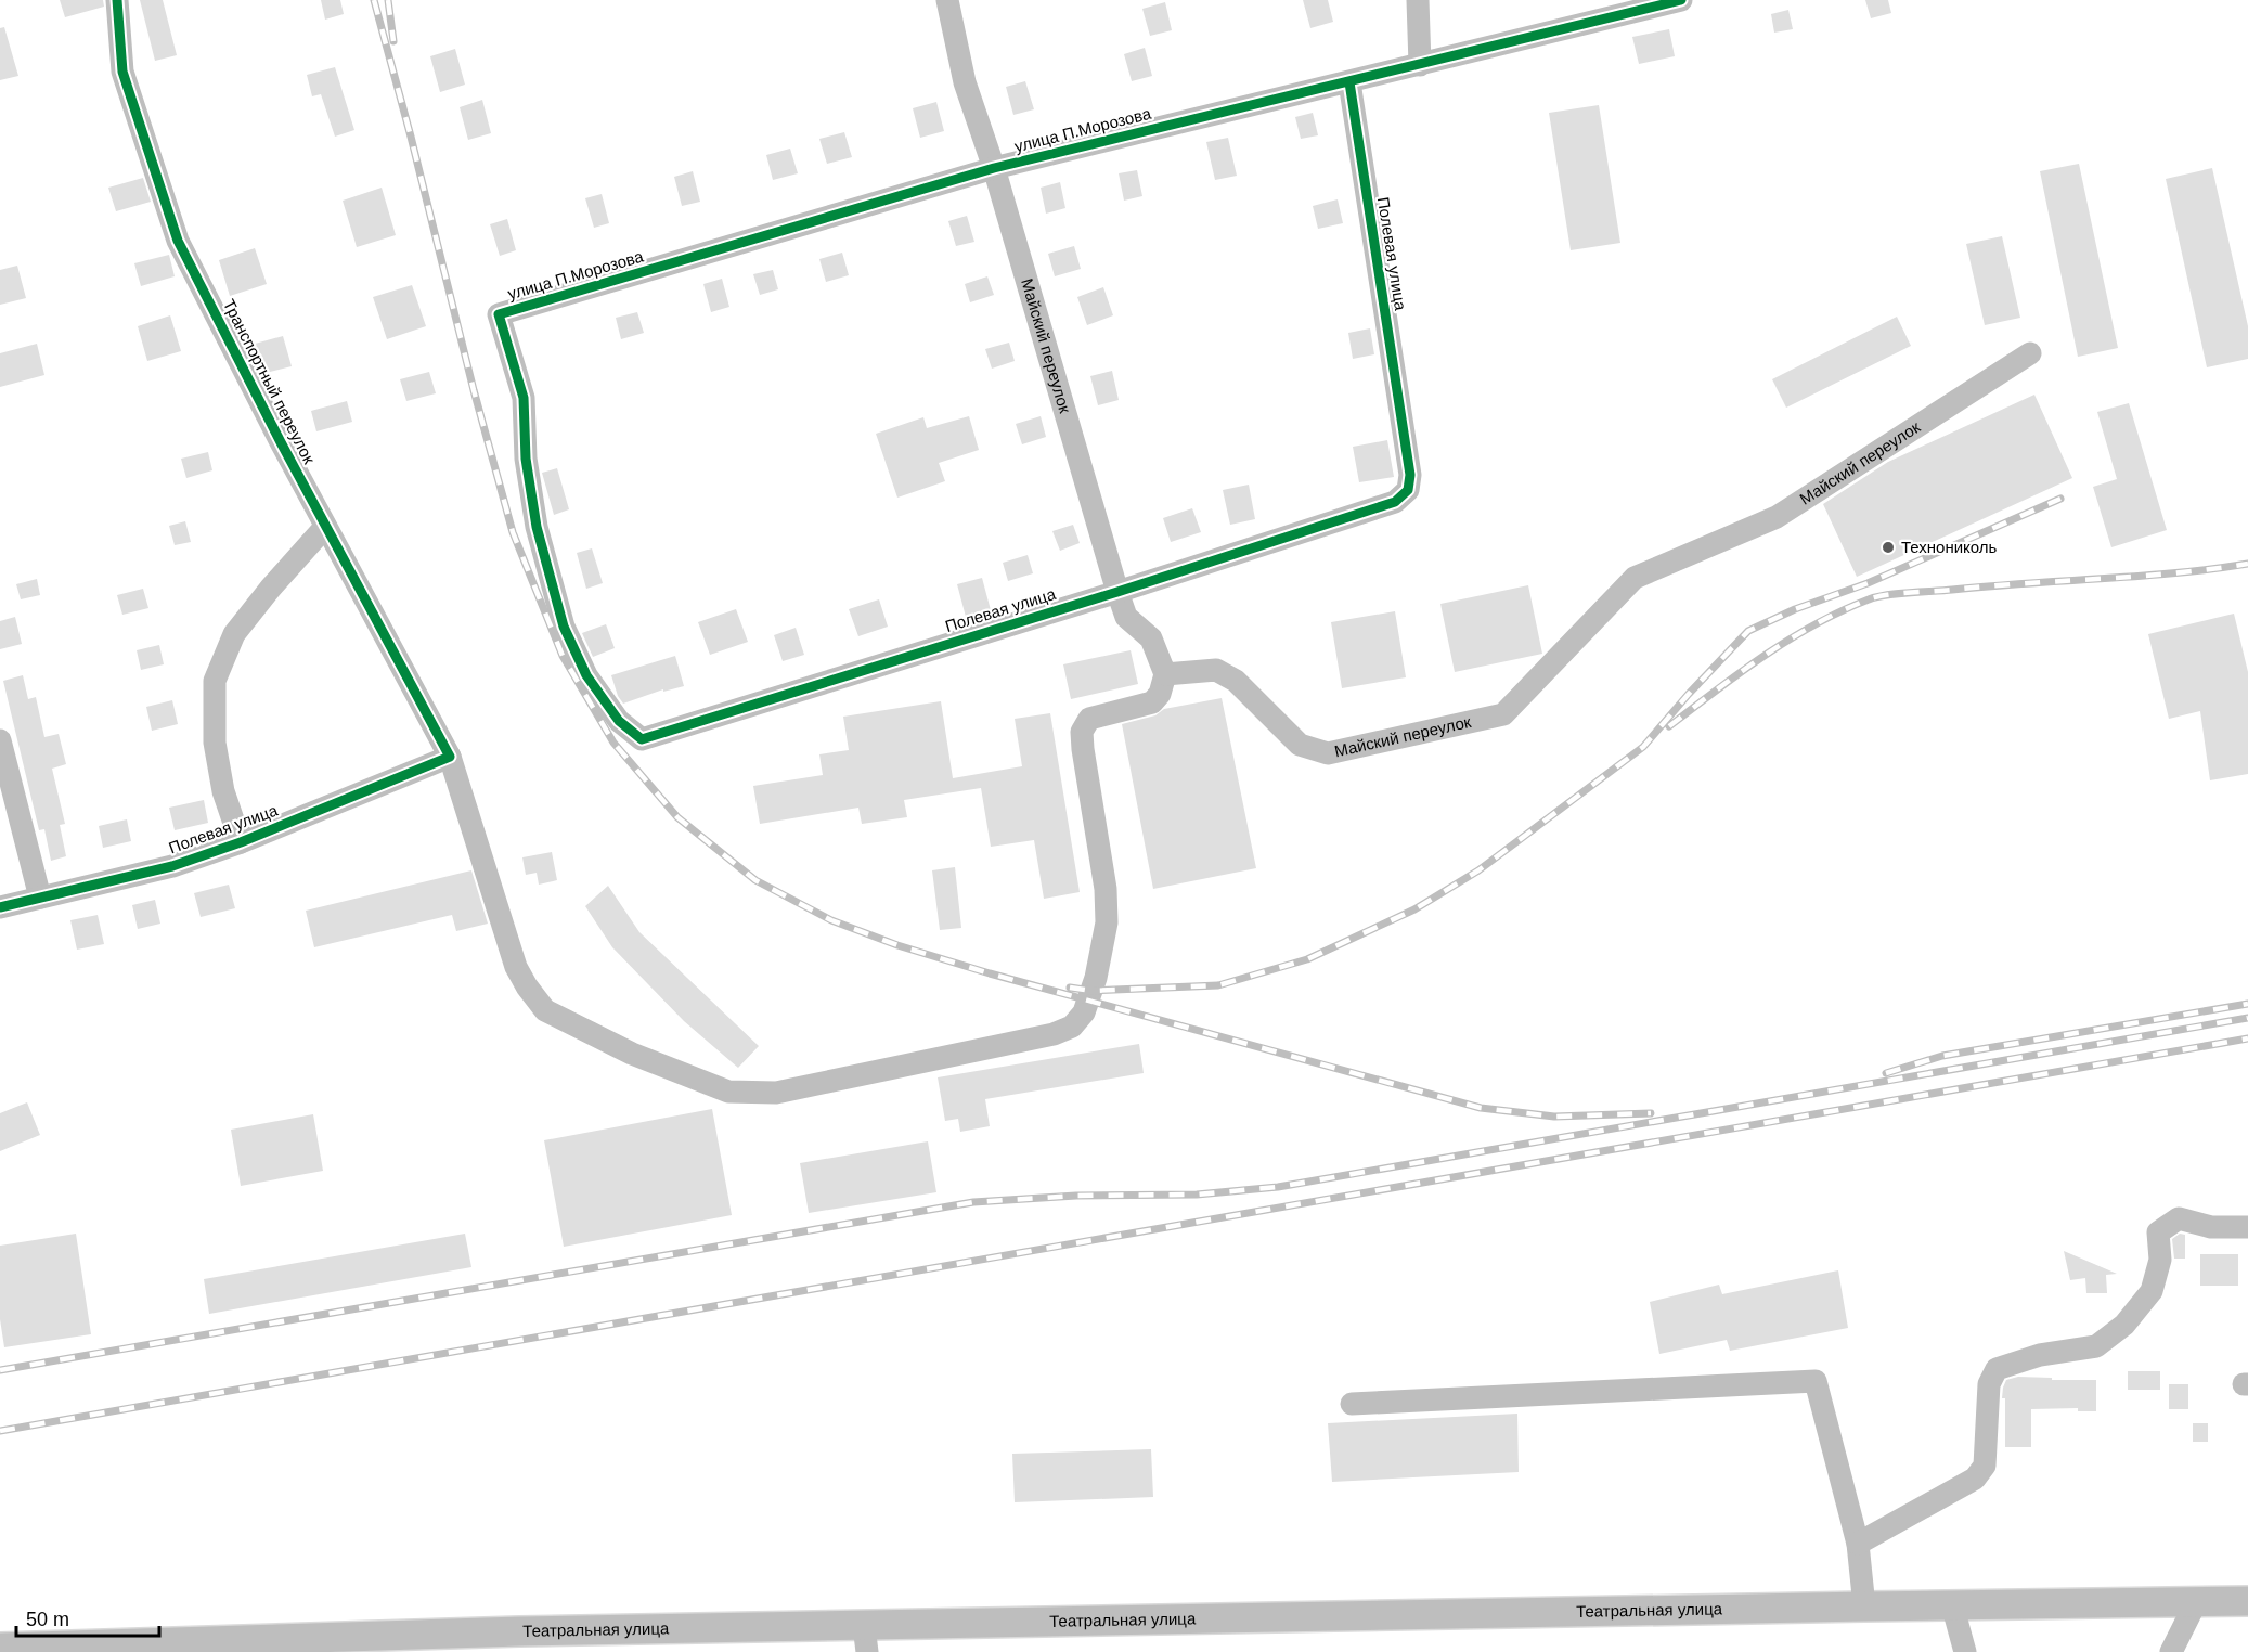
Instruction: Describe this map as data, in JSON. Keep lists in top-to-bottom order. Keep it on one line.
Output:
{"streets":{"main road":["Театральная улица"],"street":["улица П.Морозова","Полевая улица","Майский переулок","Транспортный переулок"]},"crossings":[["улица П.Морозова","Полевая улица"],["улица П.Морозова","Майский переулок"],["Полевая улица","Майский переулок"],["Полевая улица","Транспортный переулок"],["Майский переулок","Транспортный переулок"]],"places":["Технониколь"],"scale_bar":"50 m"}
